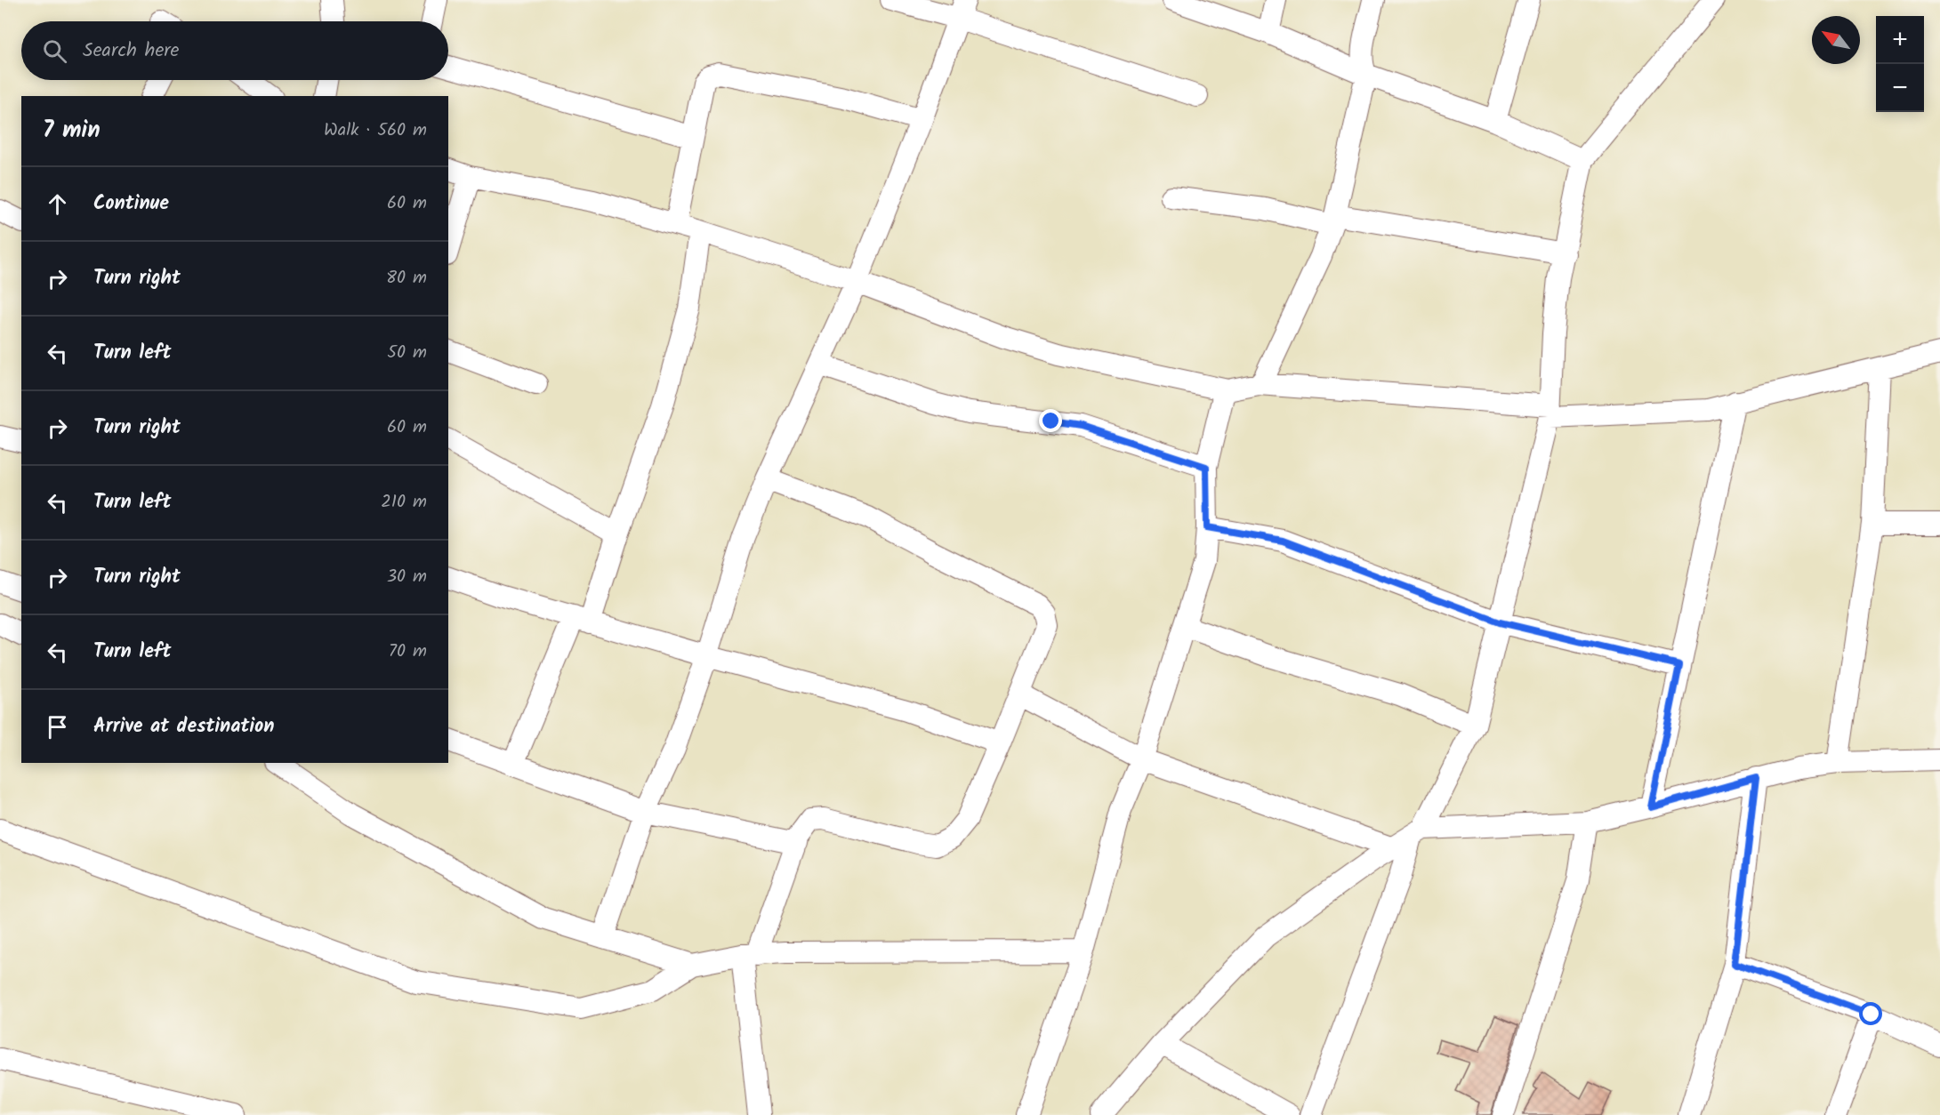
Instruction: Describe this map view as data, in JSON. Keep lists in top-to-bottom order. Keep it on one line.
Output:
{"north":"top left","page":{"map_buttons":["+","−"],"search":"Search here","heading":["7 min","Walk · 560 m"],"list":[["Continue","60 m"],["Turn right","80 m"],["Turn left","50 m"],["Turn right","60 m"],["Turn left","210 m"],["Turn right","30 m"],["Turn left","70 m"],"Arrive at destination"]}}
